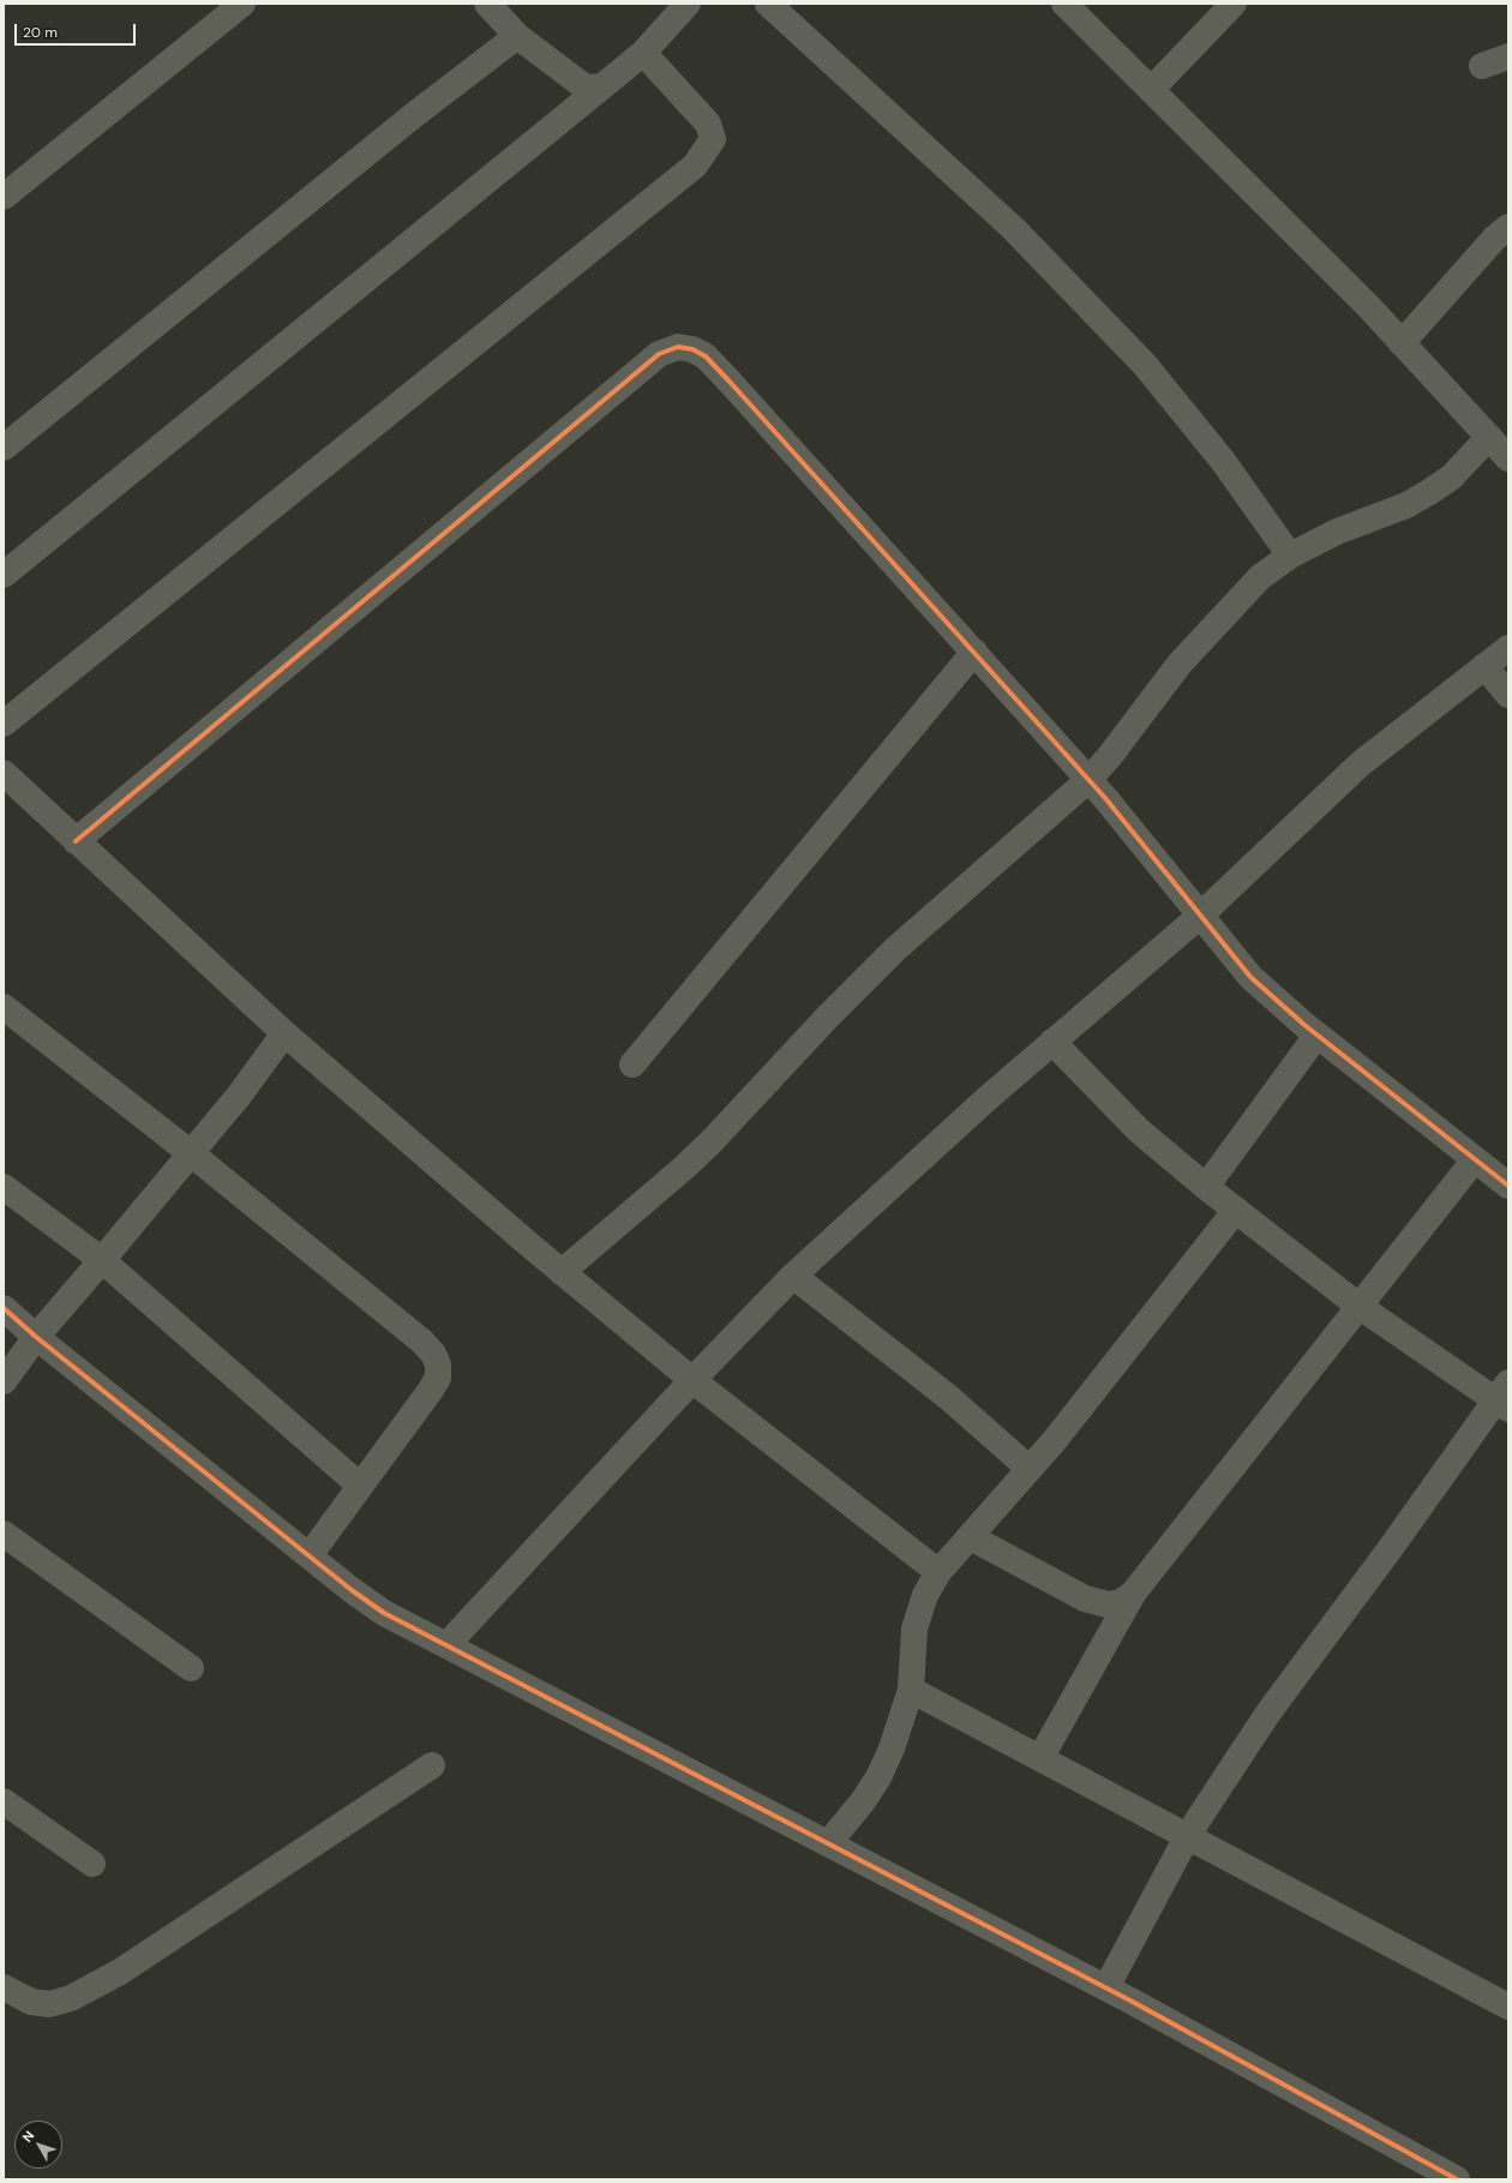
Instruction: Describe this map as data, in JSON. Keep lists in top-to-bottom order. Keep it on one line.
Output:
{"scale_bar":"20 m","north":"top left"}
